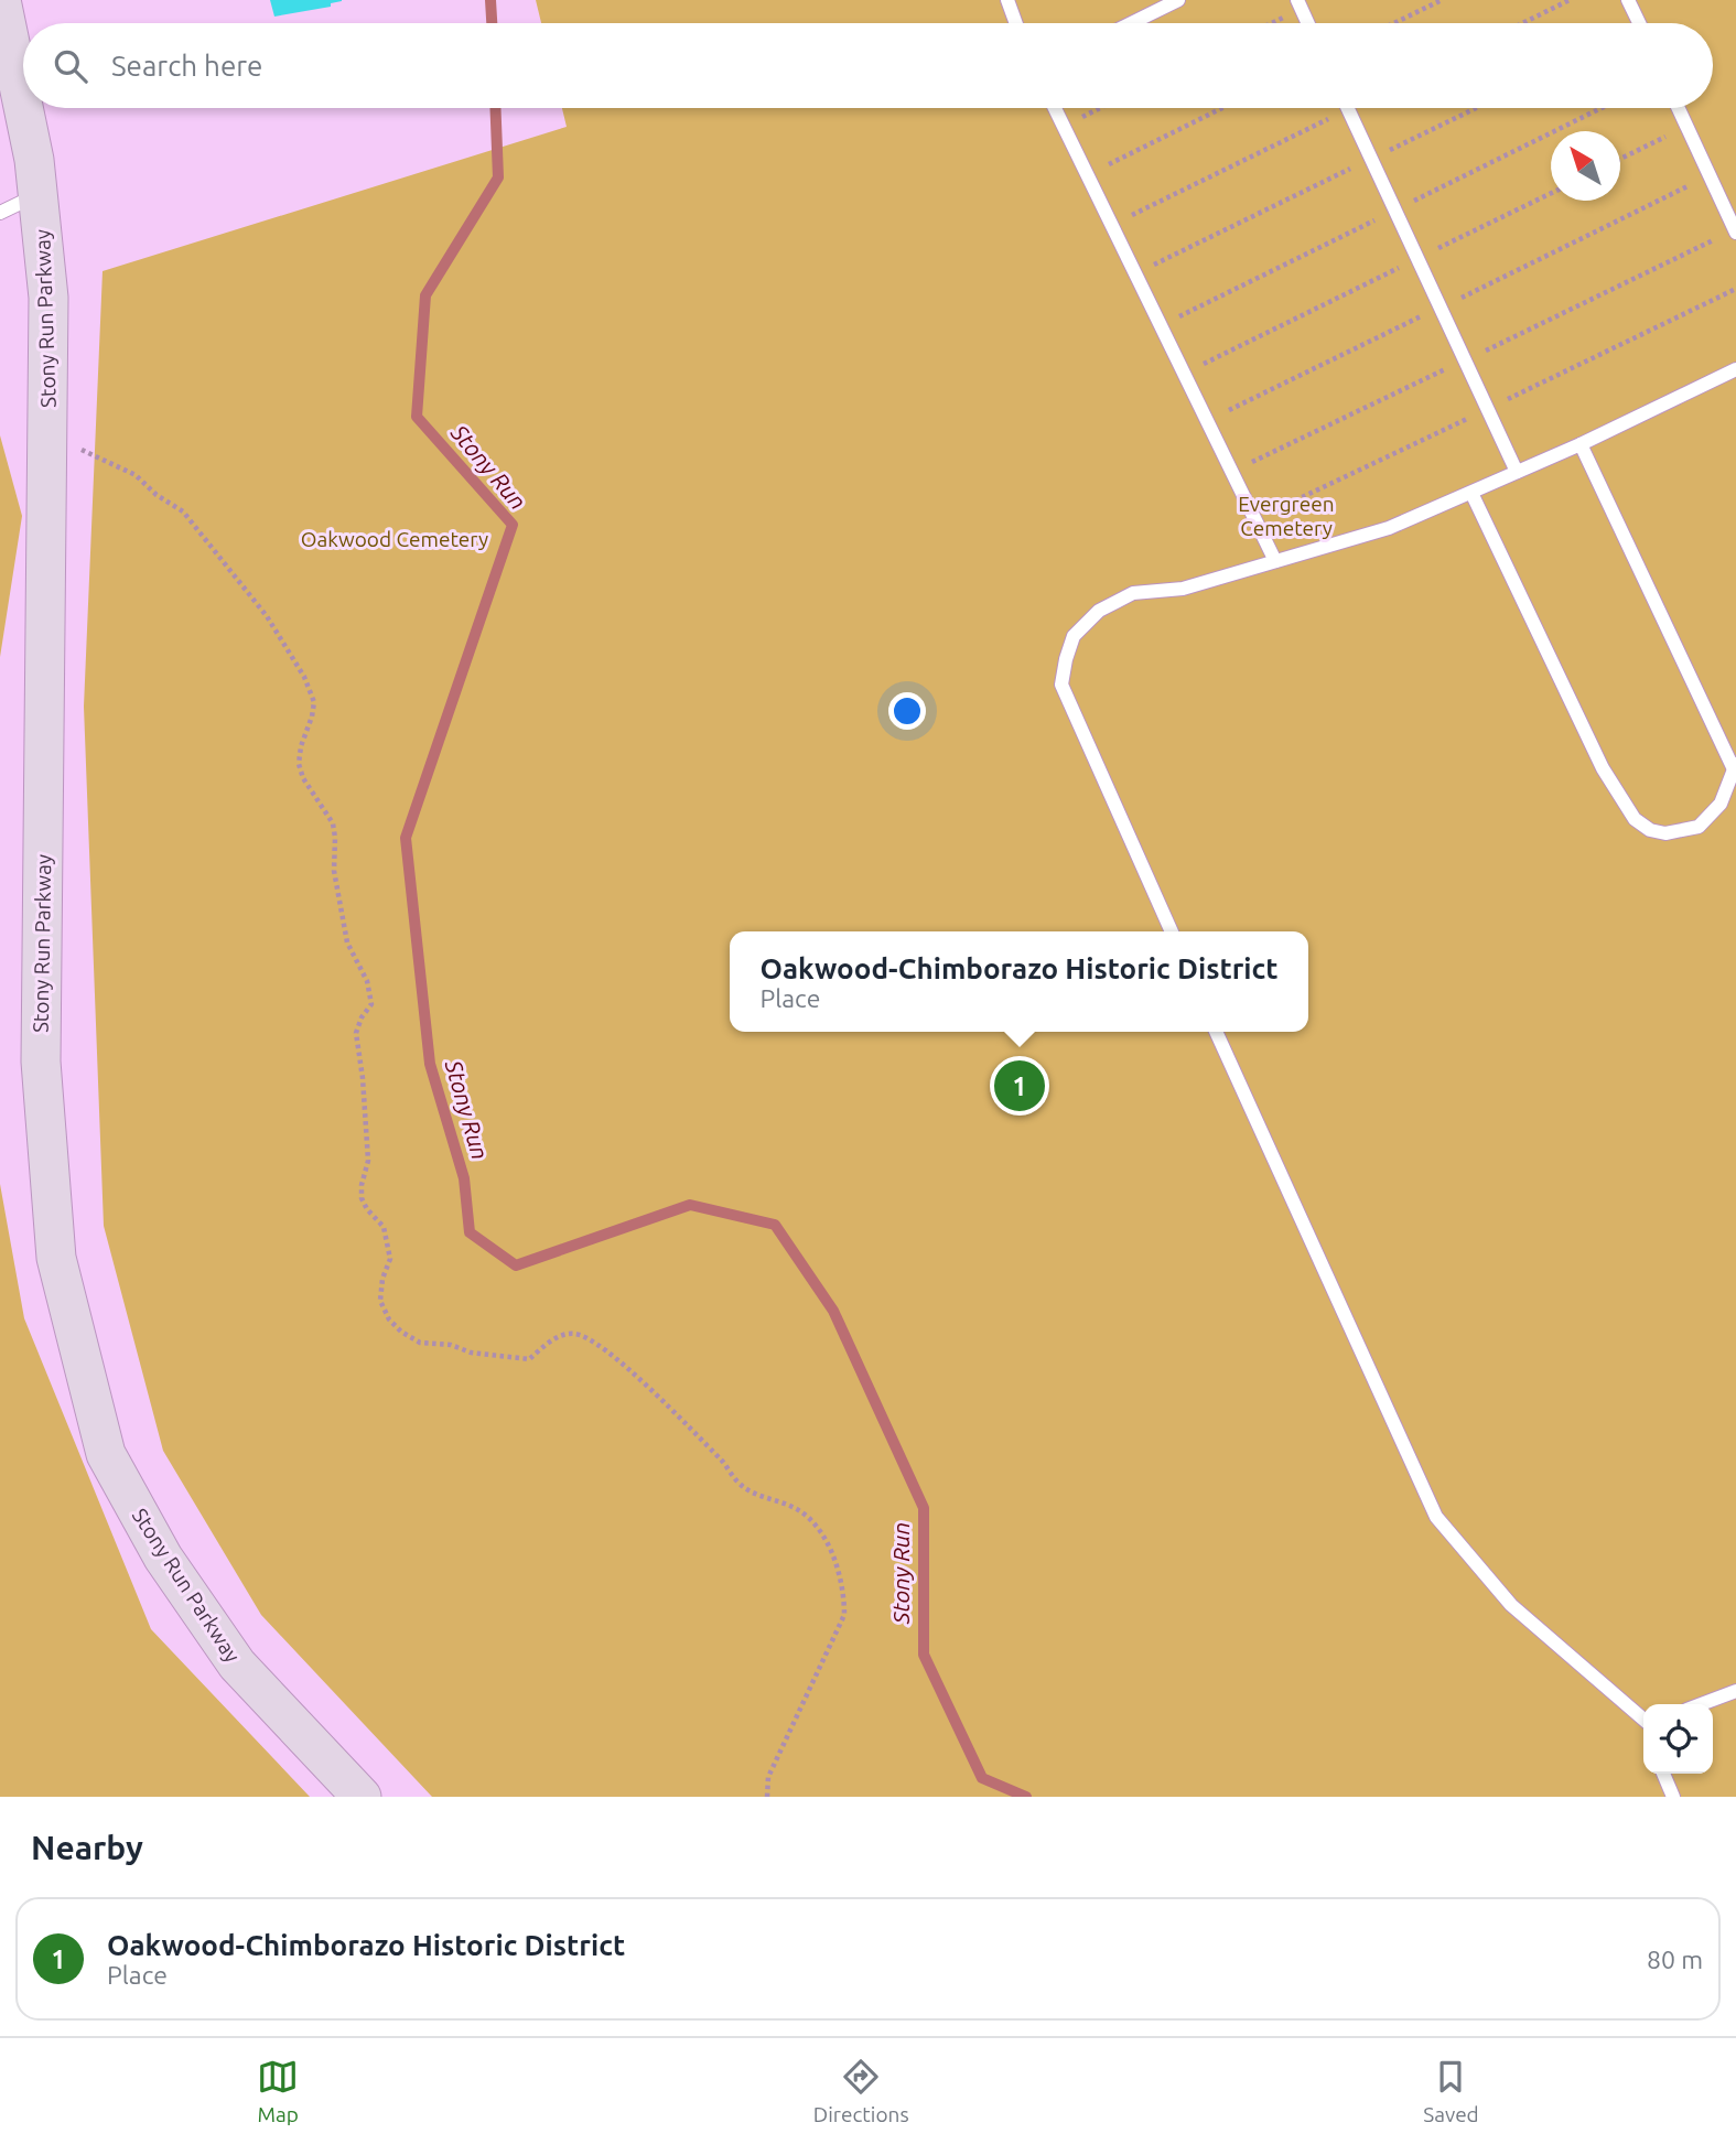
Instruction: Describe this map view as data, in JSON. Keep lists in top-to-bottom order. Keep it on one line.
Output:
{"streets":{"street":["Stony Run Parkway"]},"water":["Stony Run"],"parks":["Evergreen Cemetery","Oakwood Cemetery"],"north":"top left","page":{"search":"Search here","popup":["Oakwood-Chimborazo Historic District","Place"],"pins":"1","heading":"Nearby","list":[{"mark":"1","name":"Oakwood-Chimborazo Historic District","note":"Place","value":"80 m"}],"nav":["Map","Directions","Saved"]}}
